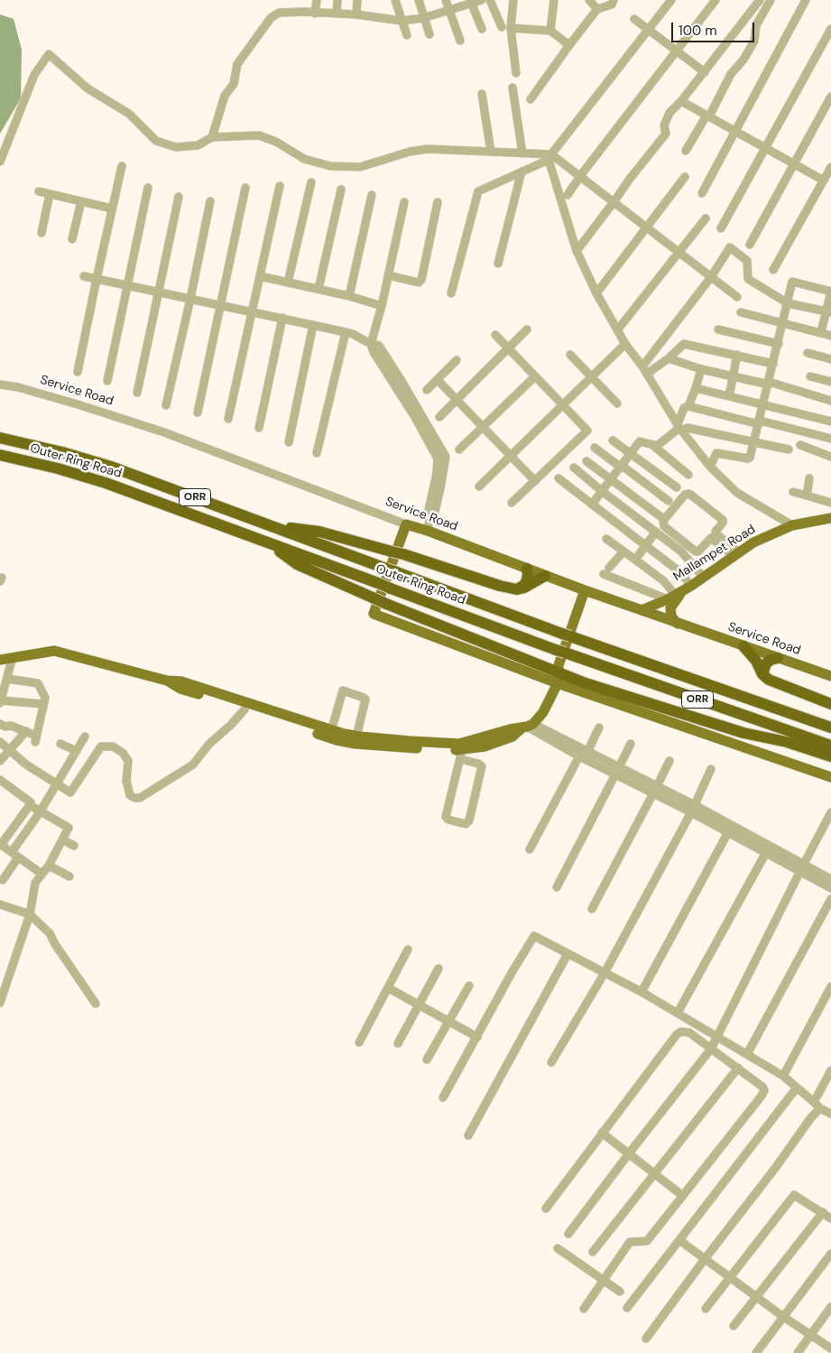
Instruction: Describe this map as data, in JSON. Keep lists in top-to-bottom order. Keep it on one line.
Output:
{"streets":{"highway":["Outer Ring Road","ORR"],"main road":["Service Road","Mallampet Road"]},"crossings":[["Service Road","Mallampet Road"]],"scale_bar":"100 m"}
